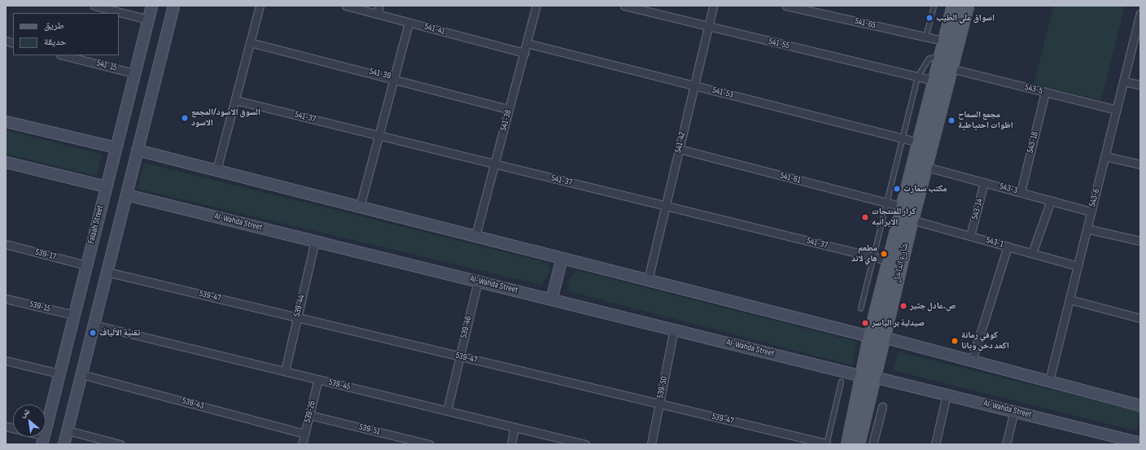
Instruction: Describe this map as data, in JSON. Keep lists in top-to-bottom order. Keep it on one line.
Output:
{"streets":{"main road":["شارع الداخل"],"street":["541-65","541-41","541-55","541-15","541-39","543-5","541-53","541-37","541-38","541-42","543-18","541-61","543-3","543-6","543-14","Al-Wahda Street","Falaah Street","543-1","539-17","539-47","539-44","539-15","539-46","539-45","539-50","539-43","539-26","539-51"]},"crossings":[["541-65","شارع الداخل"],["541-41","541-38"],["541-55","541-42"],["541-55","شارع الداخل"],["541-15","Falaah Street"],["541-39","541-38"],["543-5","543-18"],["543-5","543-6"],["543-5","شارع الداخل"],["541-53","541-38"],["541-53","541-42"],["541-53","شارع الداخل"],["541-37","541-38"],["541-37","541-42"],["541-37","شارع الداخل"],["541-42","541-61"],["543-18","543-3"],["541-61","شارع الداخل"],["543-3","543-6"],["543-3","543-14"],["543-3","شارع الداخل"],["543-6","543-1"],["543-14","543-1"],["Al-Wahda Street","شارع الداخل"],["Al-Wahda Street","539-44"],["Al-Wahda Street","539-46"],["Al-Wahda Street","539-50"],["Falaah Street","539-17"],["Falaah Street","539-15"],["543-1","شارع الداخل"],["539-47","539-44"],["539-47","539-46"],["539-47","539-50"],["539-44","539-45"],["539-46","539-45"],["539-45","539-26"],["539-43","539-26"],["539-26","539-51"]],"places":["اسواق علي الطيب","السوق الاسود/المجمع الاسود","مجمع السماح اظوات احتياطية","مكتب سمارت","كرار للمنتجات الايرانيه","مطعم هاي لاند","ص.عادل جثير","صيدلية بر الياسر","تقنية الألياف","كوفي رمانة اكعد دخن ويانا"],"legend":["طريق","حديقة"],"north":"top left"}
